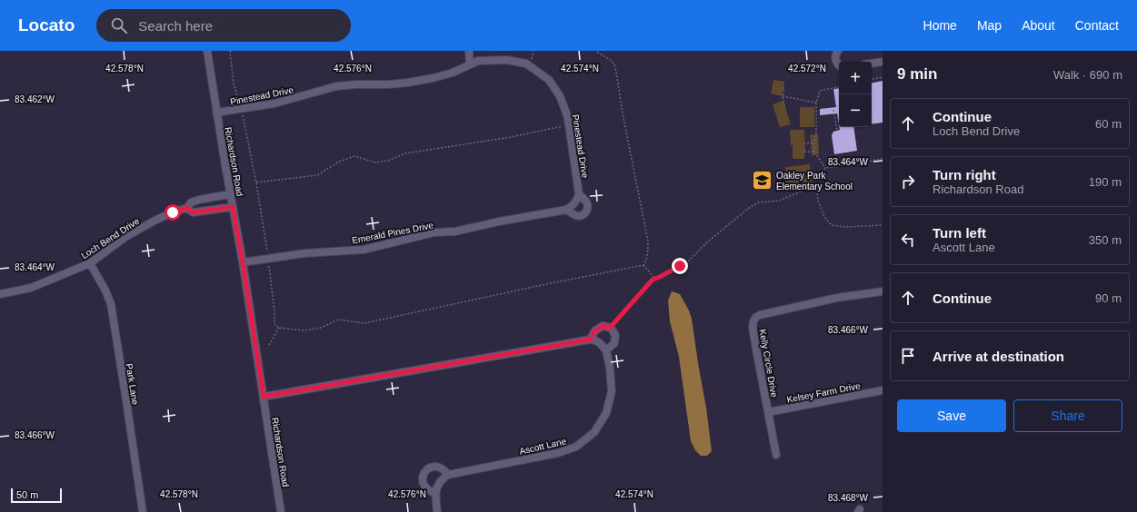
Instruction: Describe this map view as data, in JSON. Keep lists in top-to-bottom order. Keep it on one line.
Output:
{"streets":{"street":["Pinestead Drive","Richardson Road","Emerald Pines Drive","Loch Bend Drive","Kelly Circle Drive","Park Lane","Kelsey Farm Drive","Ascott Lane"]},"crossings":[["Pinestead Drive","Richardson Road"],["Pinestead Drive","Emerald Pines Drive"],["Richardson Road","Emerald Pines Drive"],["Richardson Road","Loch Bend Drive"],["Loch Bend Drive","Park Lane"],["Kelly Circle Drive","Kelsey Farm Drive"]],"places":{"school or university":["Oakley Park Elementary School"]},"scale_bar":"50 m","page":{"header":"Locato","search":"Search here","nav":["Home","Map","About","Contact"],"heading":["9 min","Walk · 690 m"],"map_buttons":["+","−"],"list":[["Continue","Loch Bend Drive","60 m"],["Turn right","Richardson Road","190 m"],["Turn left","Ascott Lane","350 m"],["Continue","90 m"],"Arrive at destination"],"buttons":["Save","Share"],"scale":"50 m"},"coordinates":["42.578°N","42.576°N","42.574°N","42.572°N","83.462°W","83.464°W","83.466°W","83.468°W"]}
